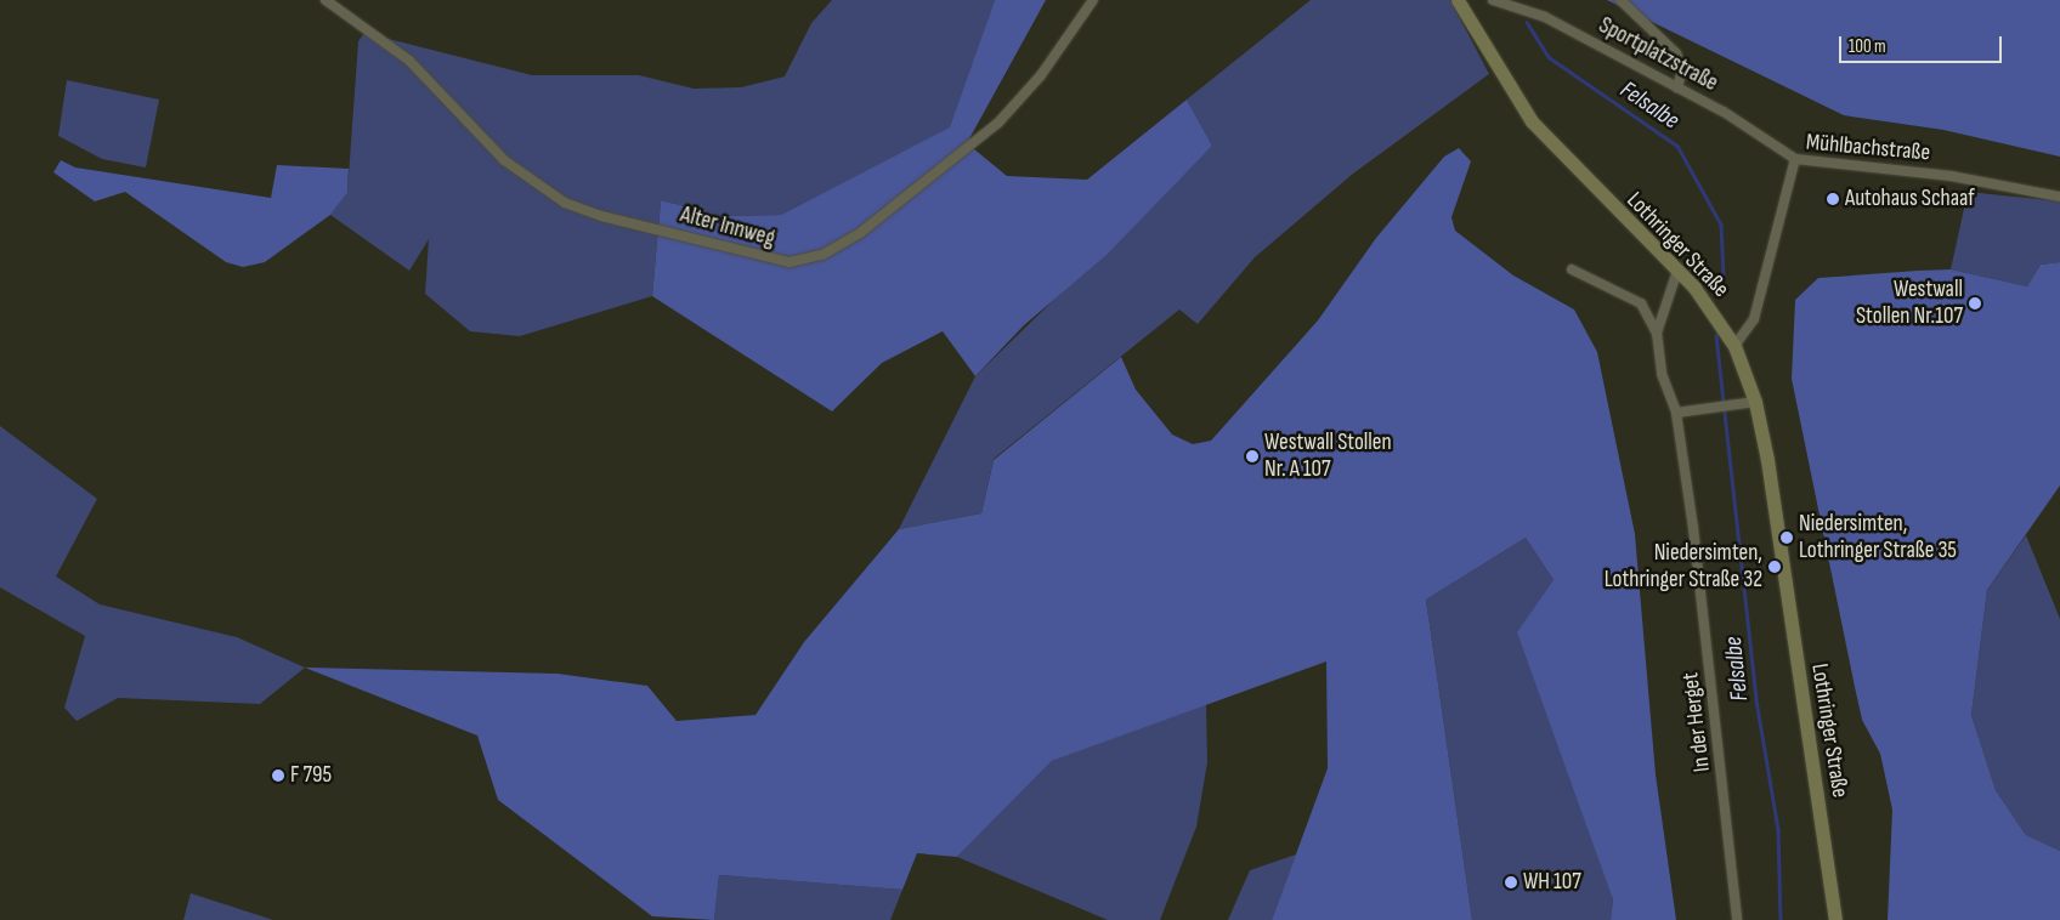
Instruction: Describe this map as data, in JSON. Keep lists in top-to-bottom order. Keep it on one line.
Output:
{"streets":{"main road":["Lothringer Straße"],"street":["Sportplatzstraße","Mühlbachstraße","Alter Innweg","In der Herget"]},"crossings":[["Sportplatzstraße","Mühlbachstraße"],["Mühlbachstraße","Lothringer Straße"],["Lothringer Straße","In der Herget"]],"water":["Felsalbe"],"places":["Autohaus Schaaf","Westwall Stollen Nr.107","Westwall Stollen Nr. A 107","Niedersimten, Lothringer Straße 35","Niedersimten, Lothringer Straße 32","F 795","WH 107"],"scale_bar":"100 m"}
